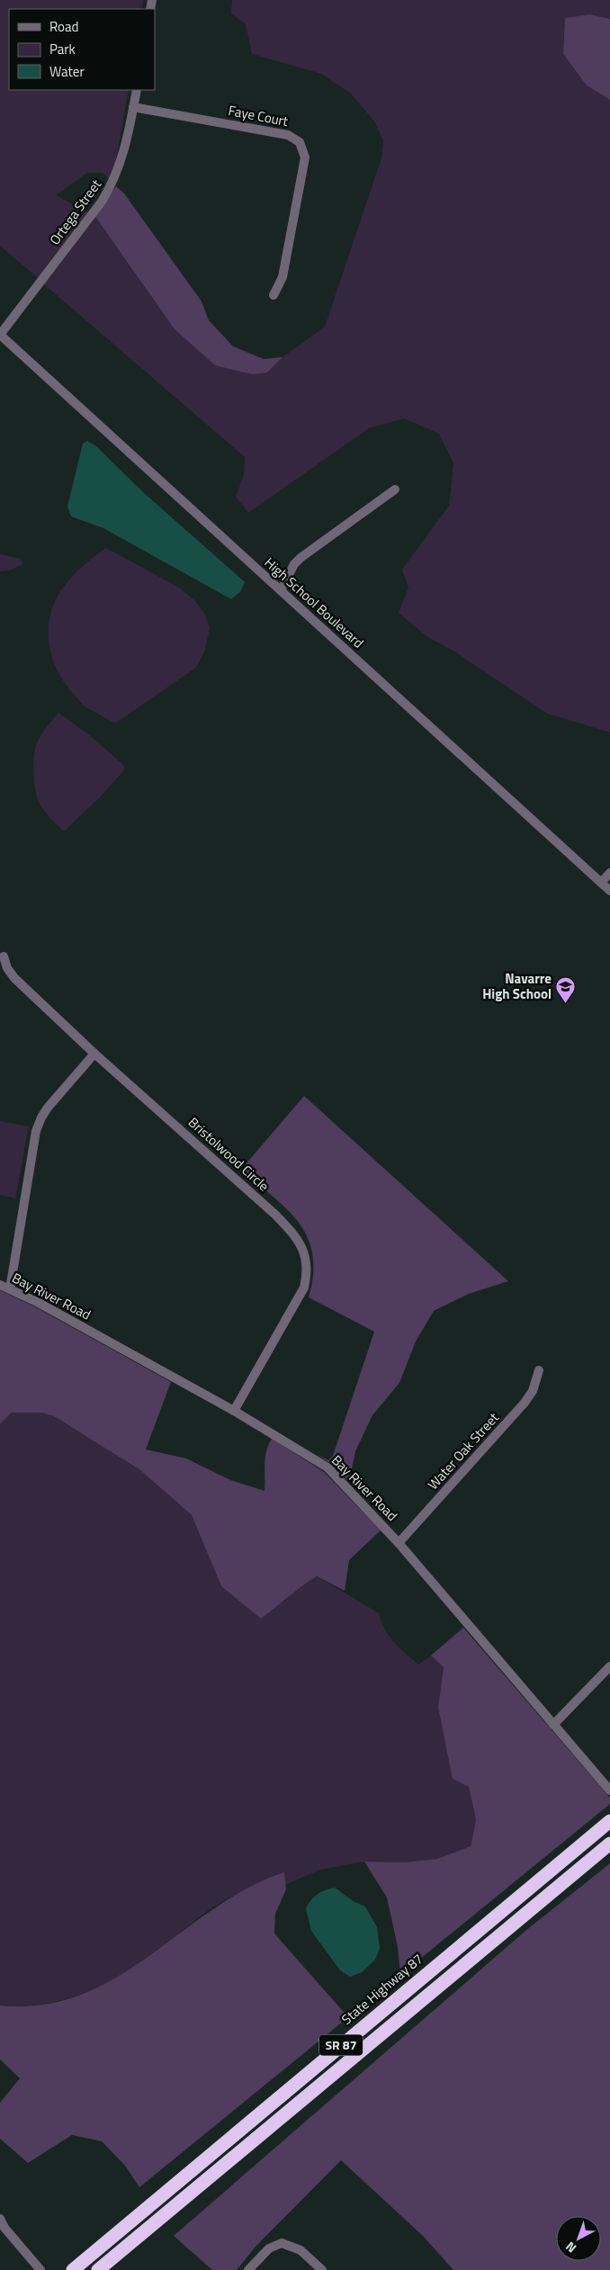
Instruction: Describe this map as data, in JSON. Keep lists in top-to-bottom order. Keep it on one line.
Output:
{"streets":{"highway":["State Highway 87","SR 87"],"street":["Faye Court","Ortega Street","High School Boulevard","Bristolwood Circle","Bay River Road","Water Oak Street"]},"crossings":[["Faye Court","Ortega Street"],["Ortega Street","High School Boulevard"],["Bristolwood Circle","Bay River Road"],["Bay River Road","Water Oak Street"]],"places":{"school or university":["Navarre High School"]},"legend":["Road","Park","Water"],"north":"bottom left"}
